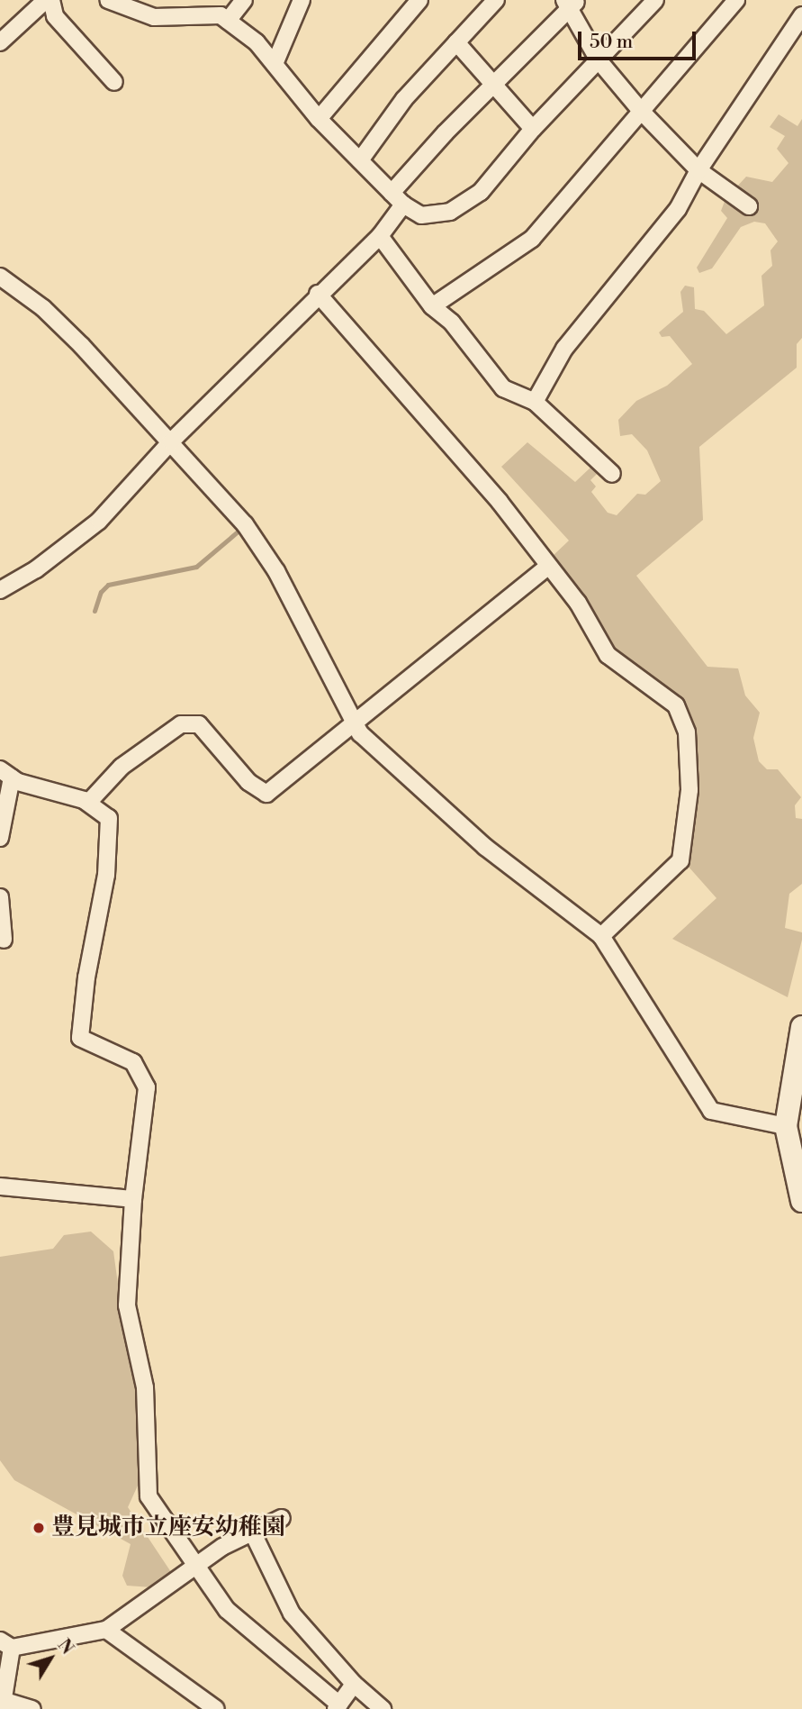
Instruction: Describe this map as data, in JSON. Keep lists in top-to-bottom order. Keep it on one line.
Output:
{"places":["豊見城市立座安幼稚園"],"scale_bar":"50 m","north":"top right"}
